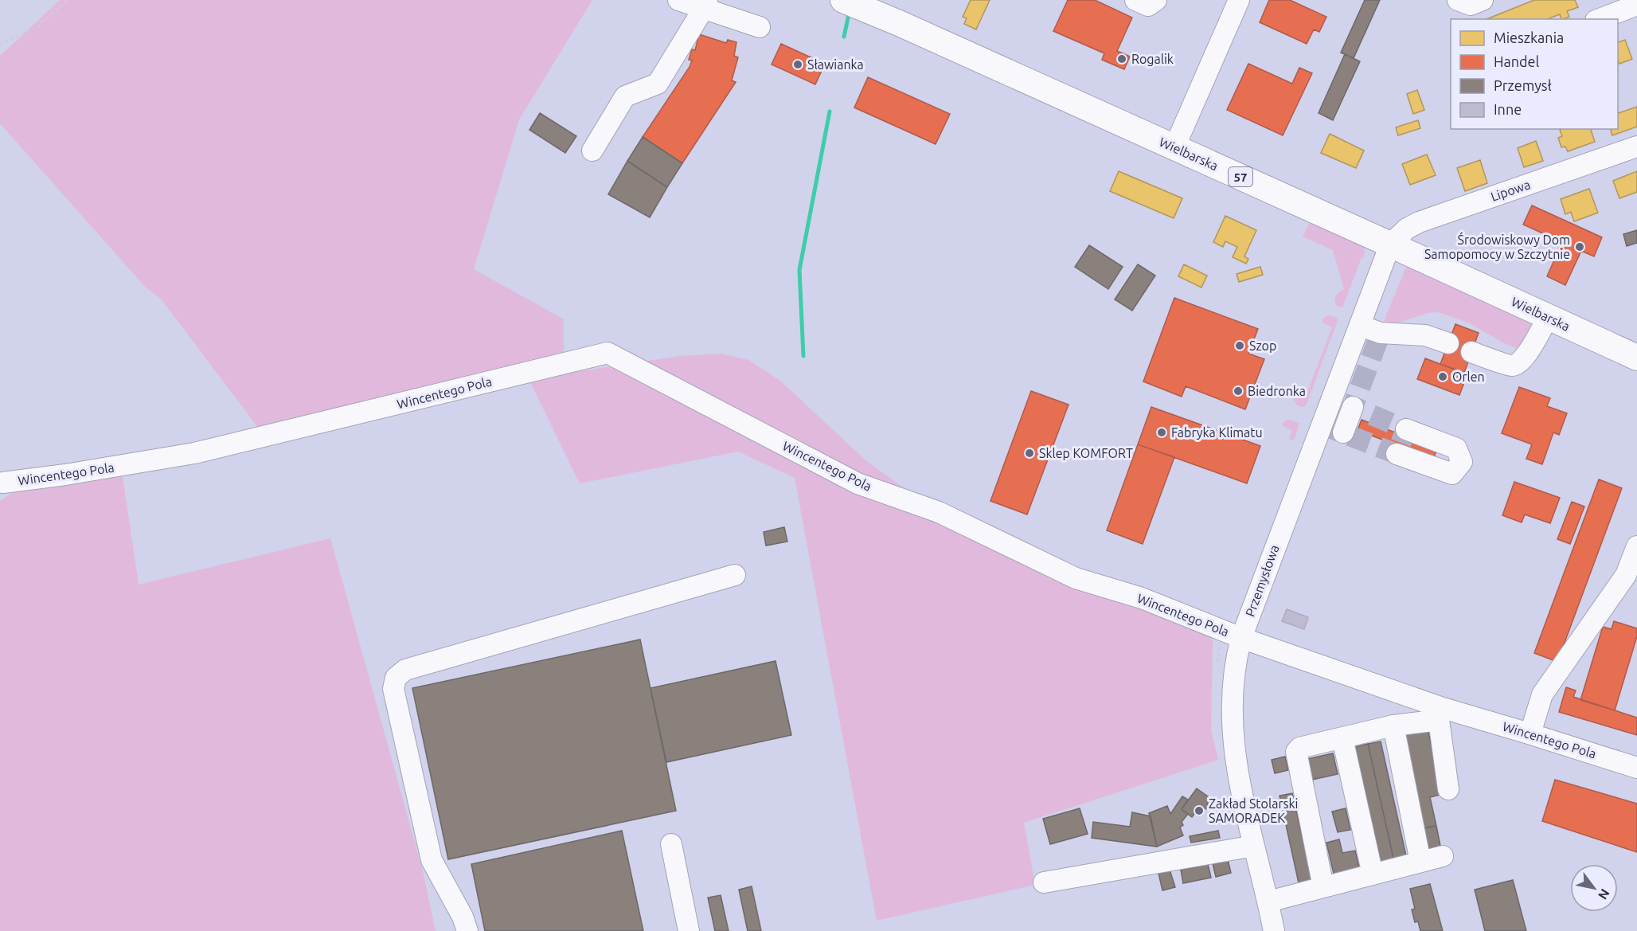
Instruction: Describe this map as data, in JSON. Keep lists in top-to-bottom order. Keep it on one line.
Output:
{"streets":{"main road":["Wielbarska","57"],"street":["Lipowa","Wincentego Pola","Przemysłowa"]},"crossings":[["Wielbarska","Lipowa"],["Wielbarska","Przemysłowa"],["Lipowa","Przemysłowa"],["Wincentego Pola","Przemysłowa"]],"places":["Rogalik","Sławianka","Środowiskowy Dom Samopomocy w Szczytnie","Szop","Orlen","Biedronka","Fabryka Klimatu","Sklep KOMFORT","Zakład Stolarski SAMORADEK"],"legend":["Mieszkania","Handel","Przemysł","Inne"],"north":"bottom right"}
